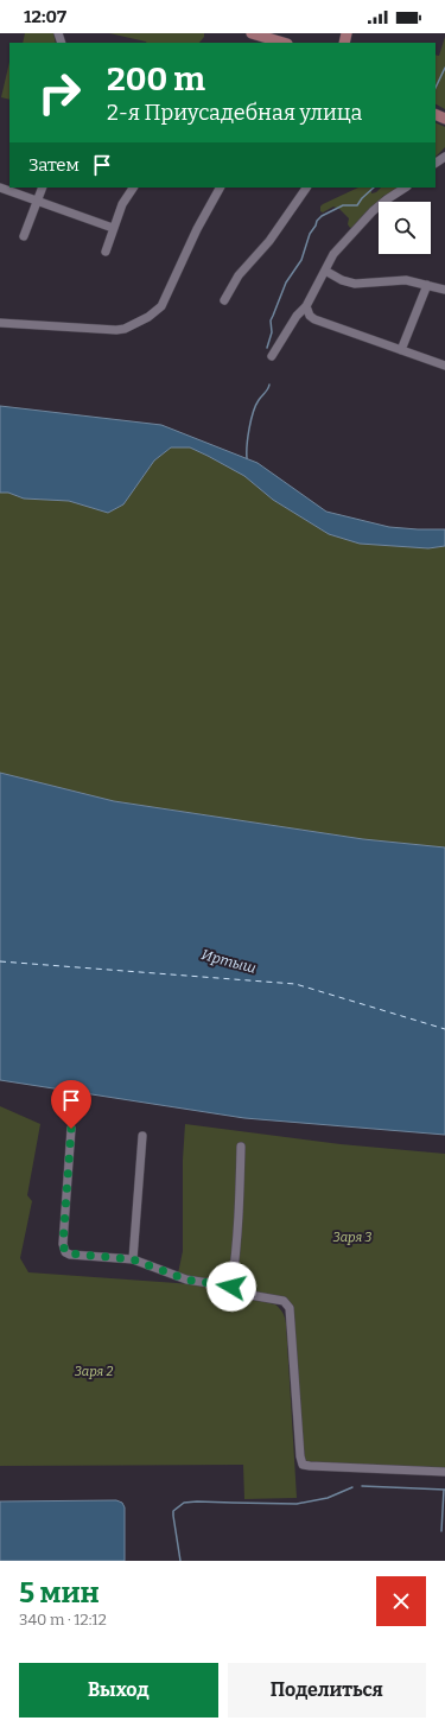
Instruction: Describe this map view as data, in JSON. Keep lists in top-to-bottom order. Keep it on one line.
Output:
{"water":["Иртыш"],"parks":["Заря 3","Заря 2"],"page":{"status":"12:07","turn":["200 m","2-я Приусадебная улица"],"then":"Затем","heading":["5 мин","340 m · 12:12"],"buttons":["Выход","Поделиться"]}}
